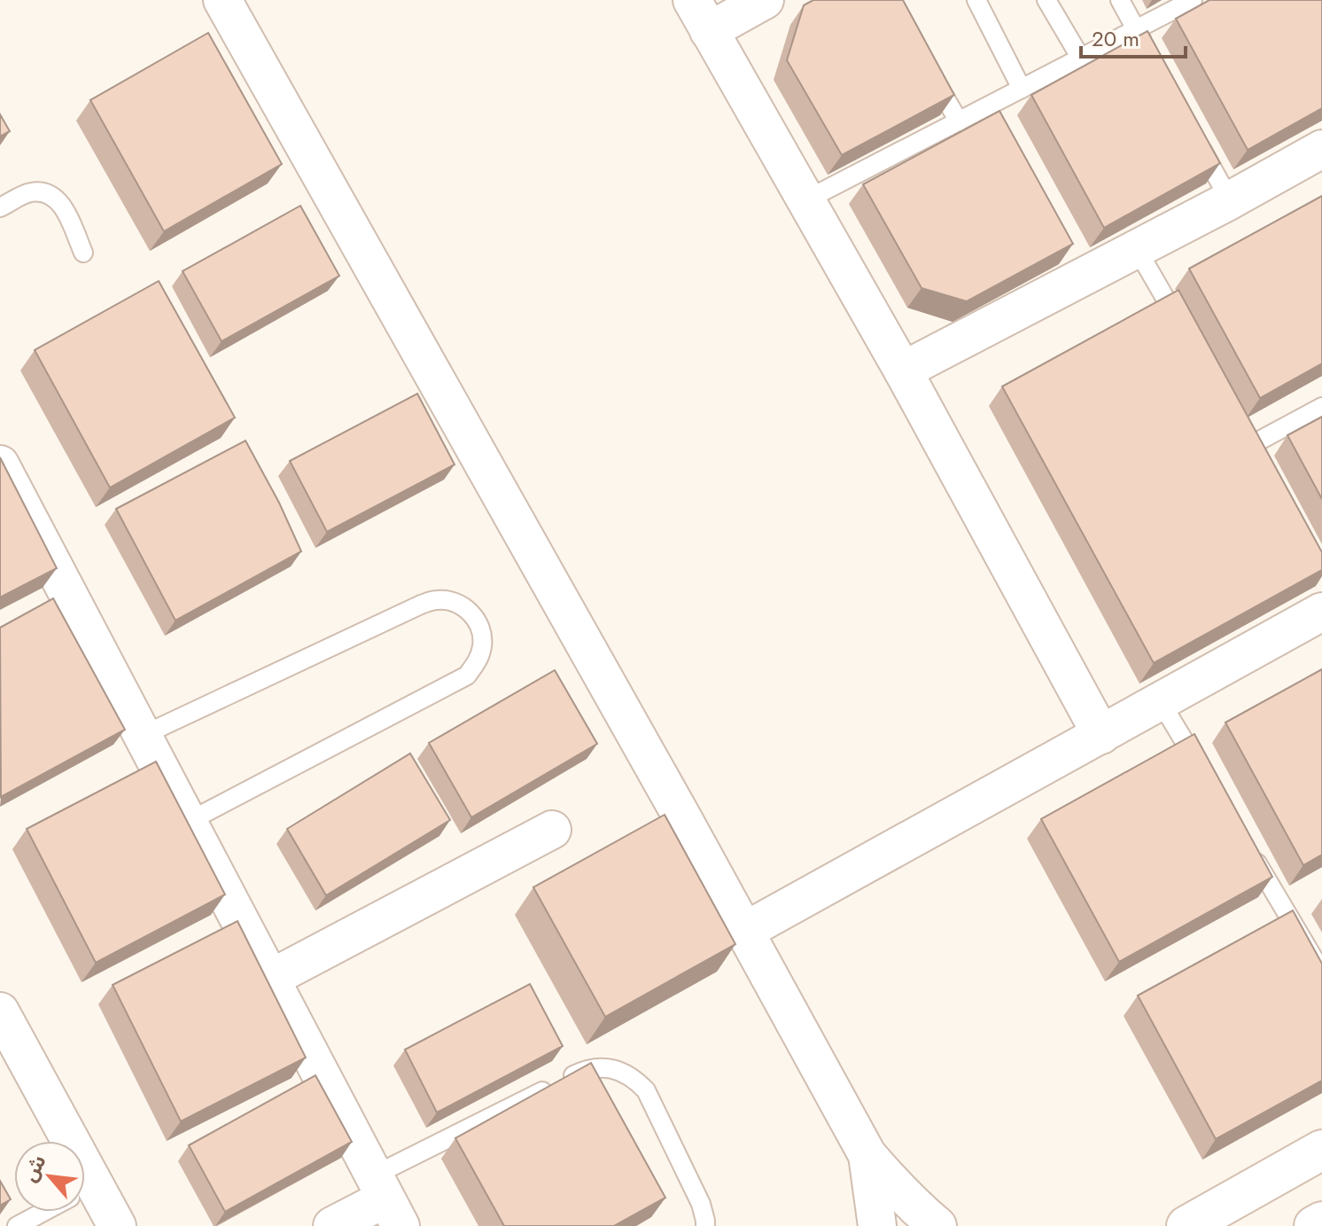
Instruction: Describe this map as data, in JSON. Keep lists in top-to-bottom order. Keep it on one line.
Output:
{"scale_bar":"20 m","north":"top left"}
